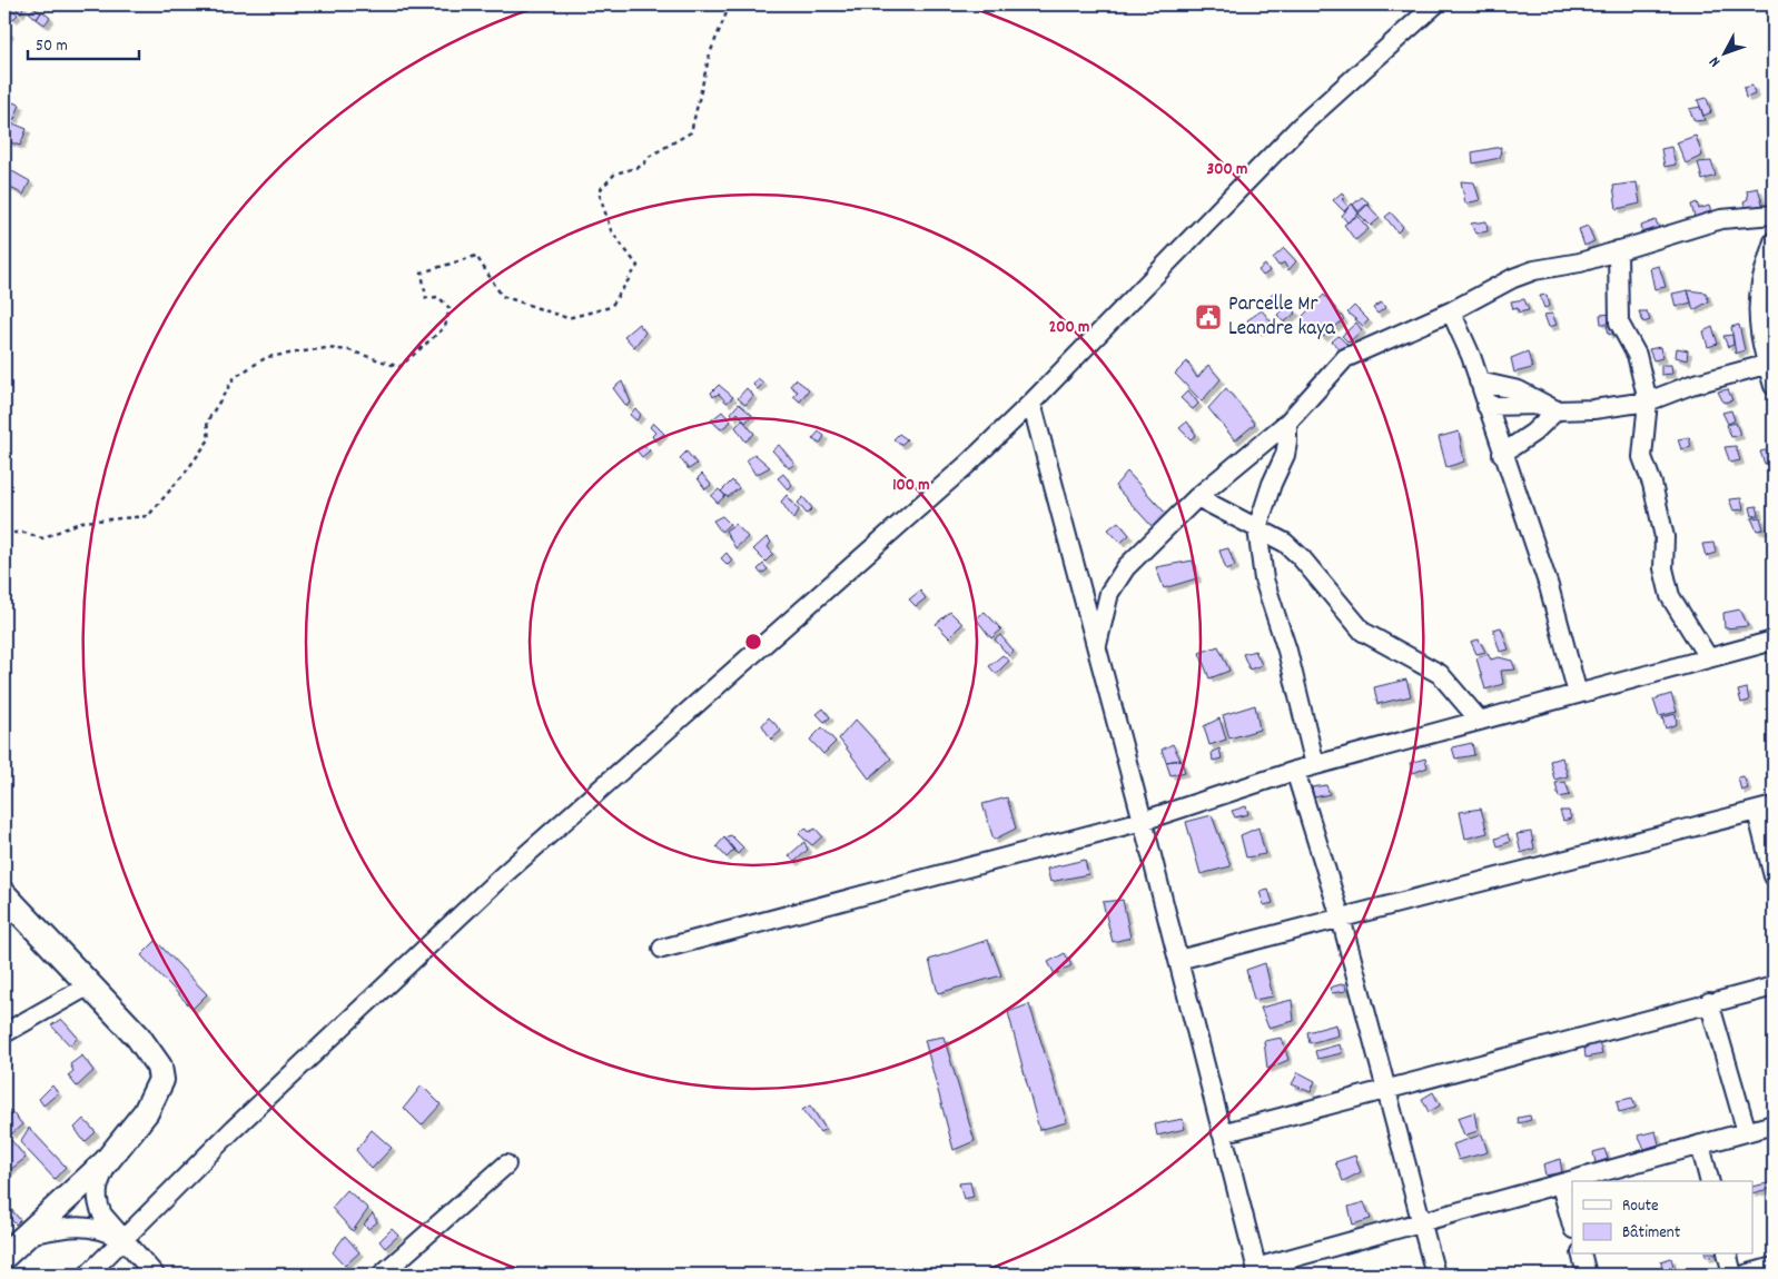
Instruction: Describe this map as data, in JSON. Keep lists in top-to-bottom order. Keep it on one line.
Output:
{"places":{"public building":["Parcelle Mr Leandre kaya"]},"legend":["Route","Bâtiment"],"scale_bar":"50 m","north":"bottom left","rings":["300 m","200 m","100 m"]}
